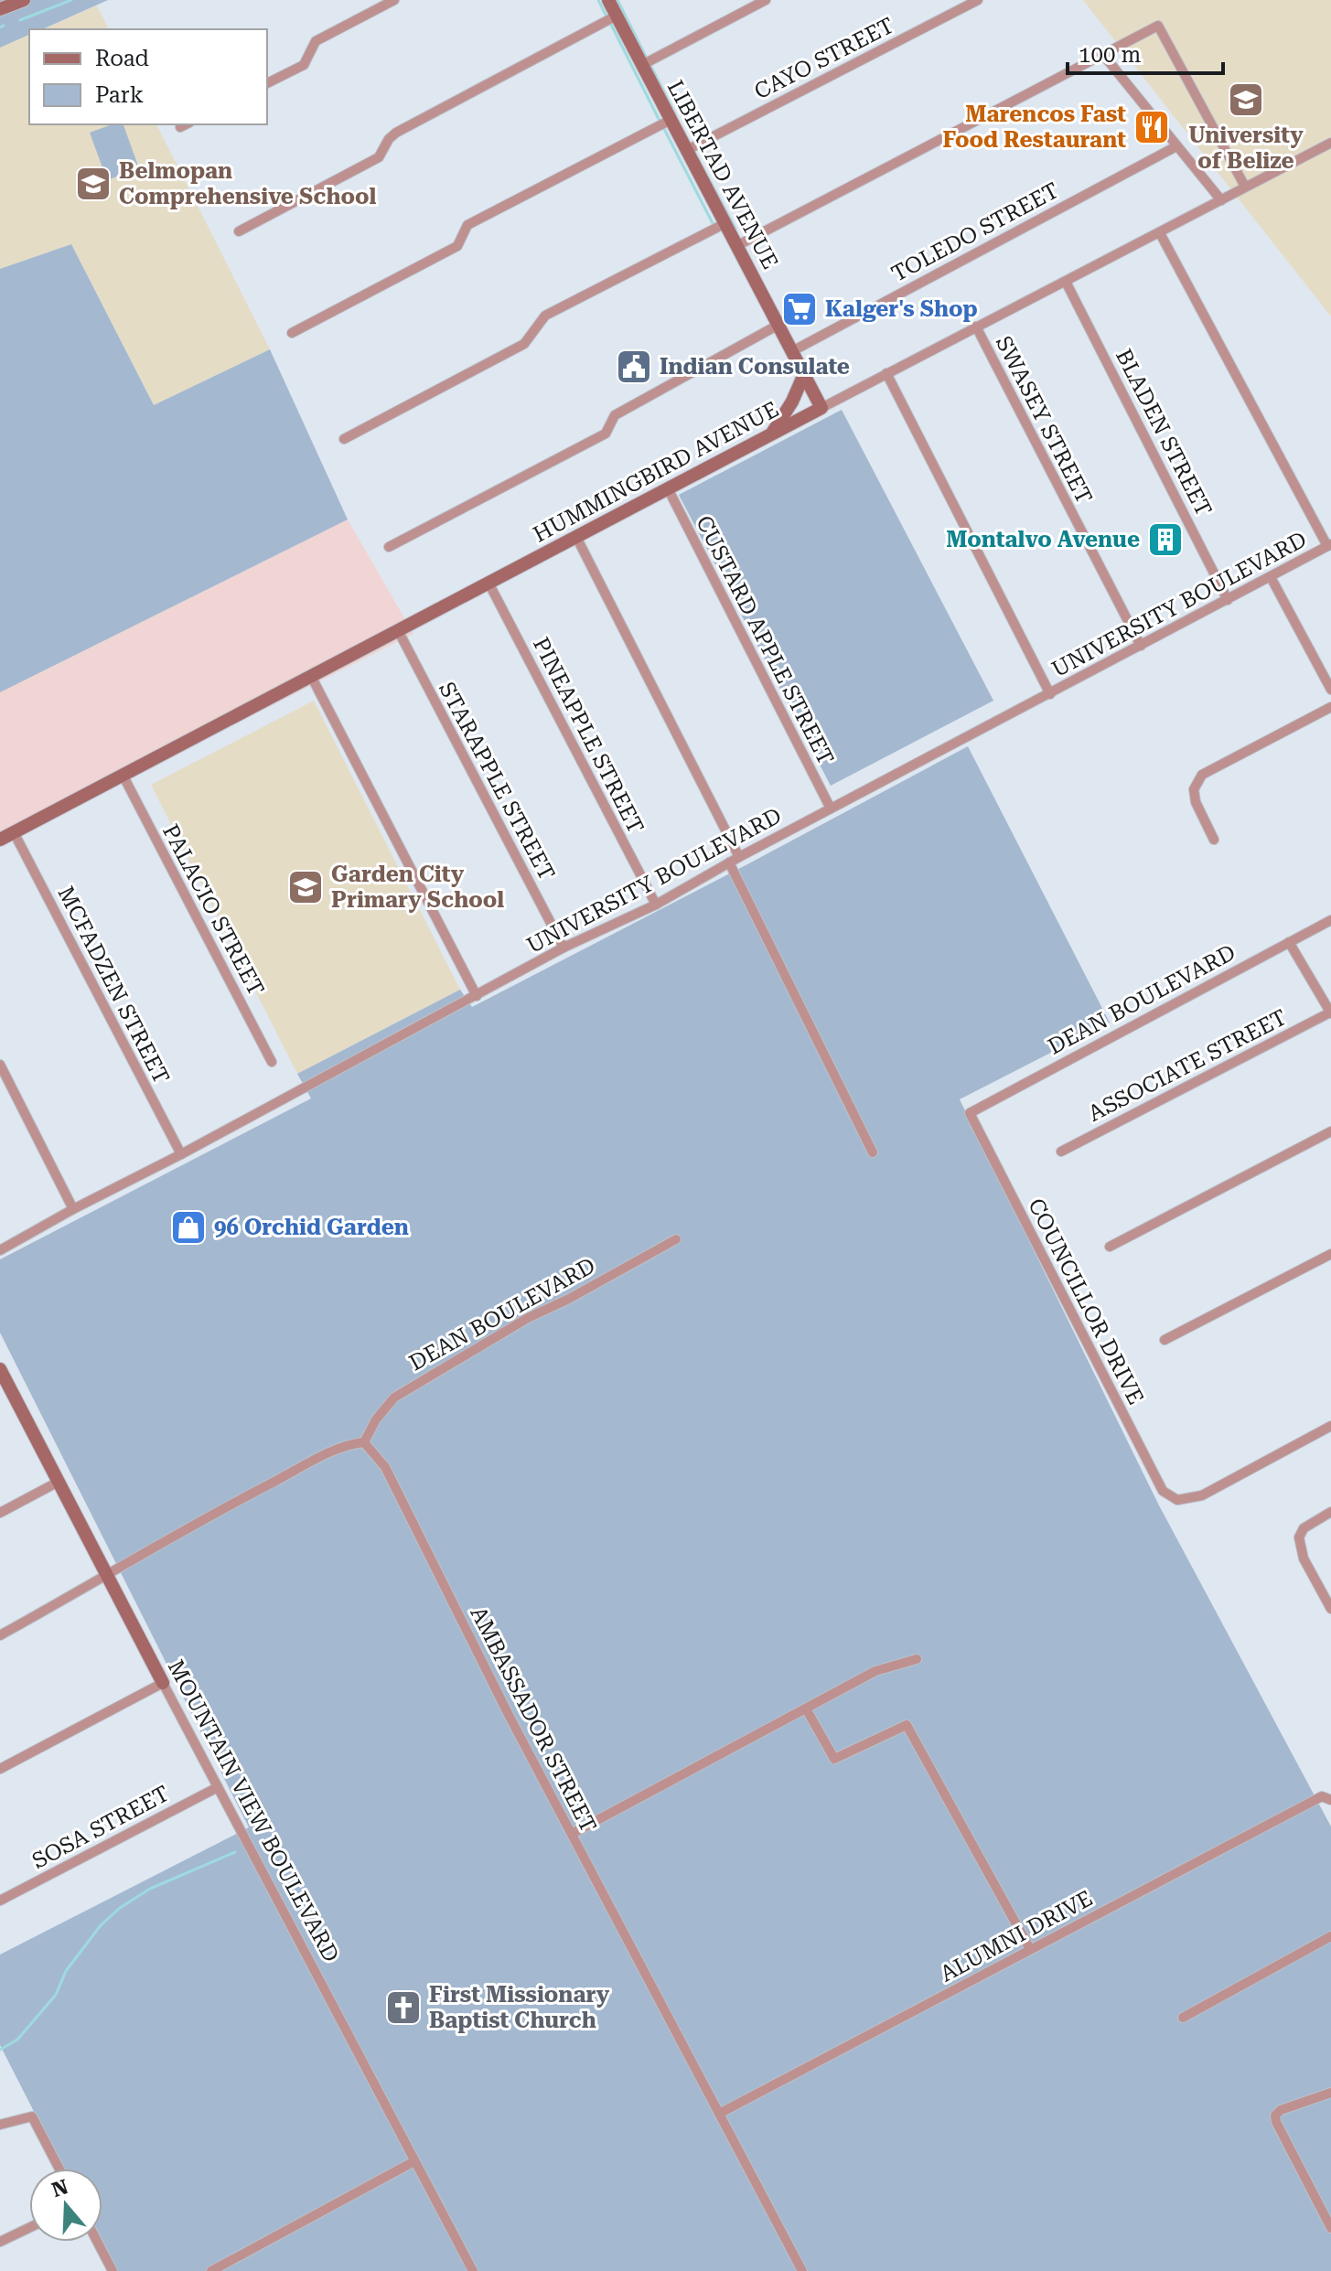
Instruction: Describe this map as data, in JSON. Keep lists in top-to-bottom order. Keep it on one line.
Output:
{"streets":{"street":["CAYO STREET","LIBERTAD AVENUE","TOLEDO STREET","SWASEY STREET","BLADEN STREET","HUMMINGBIRD AVENUE","UNIVERSITY BOULEVARD","CUSTARD APPLE STREET","PINEAPPLE STREET","STARAPPLE STREET","PALACIO STREET","MCFADZEN STREET","DEAN BOULEVARD","ASSOCIATE STREET","COUNCILLOR DRIVE","AMBASSADOR STREET","MOUNTAIN VIEW BOULEVARD","SOSA STREET","ALUMNI DRIVE"]},"crossings":[["CAYO STREET","LIBERTAD AVENUE"],["LIBERTAD AVENUE","TOLEDO STREET"],["LIBERTAD AVENUE","HUMMINGBIRD AVENUE"],["SWASEY STREET","HUMMINGBIRD AVENUE"],["SWASEY STREET","UNIVERSITY BOULEVARD"],["BLADEN STREET","HUMMINGBIRD AVENUE"],["BLADEN STREET","UNIVERSITY BOULEVARD"],["HUMMINGBIRD AVENUE","CUSTARD APPLE STREET"],["HUMMINGBIRD AVENUE","PINEAPPLE STREET"],["HUMMINGBIRD AVENUE","STARAPPLE STREET"],["HUMMINGBIRD AVENUE","PALACIO STREET"],["HUMMINGBIRD AVENUE","MCFADZEN STREET"],["UNIVERSITY BOULEVARD","CUSTARD APPLE STREET"],["UNIVERSITY BOULEVARD","PINEAPPLE STREET"],["UNIVERSITY BOULEVARD","STARAPPLE STREET"],["UNIVERSITY BOULEVARD","MCFADZEN STREET"],["DEAN BOULEVARD","COUNCILLOR DRIVE"],["DEAN BOULEVARD","AMBASSADOR STREET"],["AMBASSADOR STREET","ALUMNI DRIVE"],["MOUNTAIN VIEW BOULEVARD","SOSA STREET"]],"places":{"school or university":["University of Belize","Belmopan Comprehensive School","Garden City Primary School"],"restaurant":["Marencos Fast Food Restaurant"],"supermarket":["Kalger's Shop"],"public building":["Indian Consulate"],"building":["Montalvo Avenue"],"shop":["96 Orchid Garden"],"church":["First Missionary Baptist Church"]},"legend":["Road","Park"],"scale_bar":"100 m","north":"top"}
